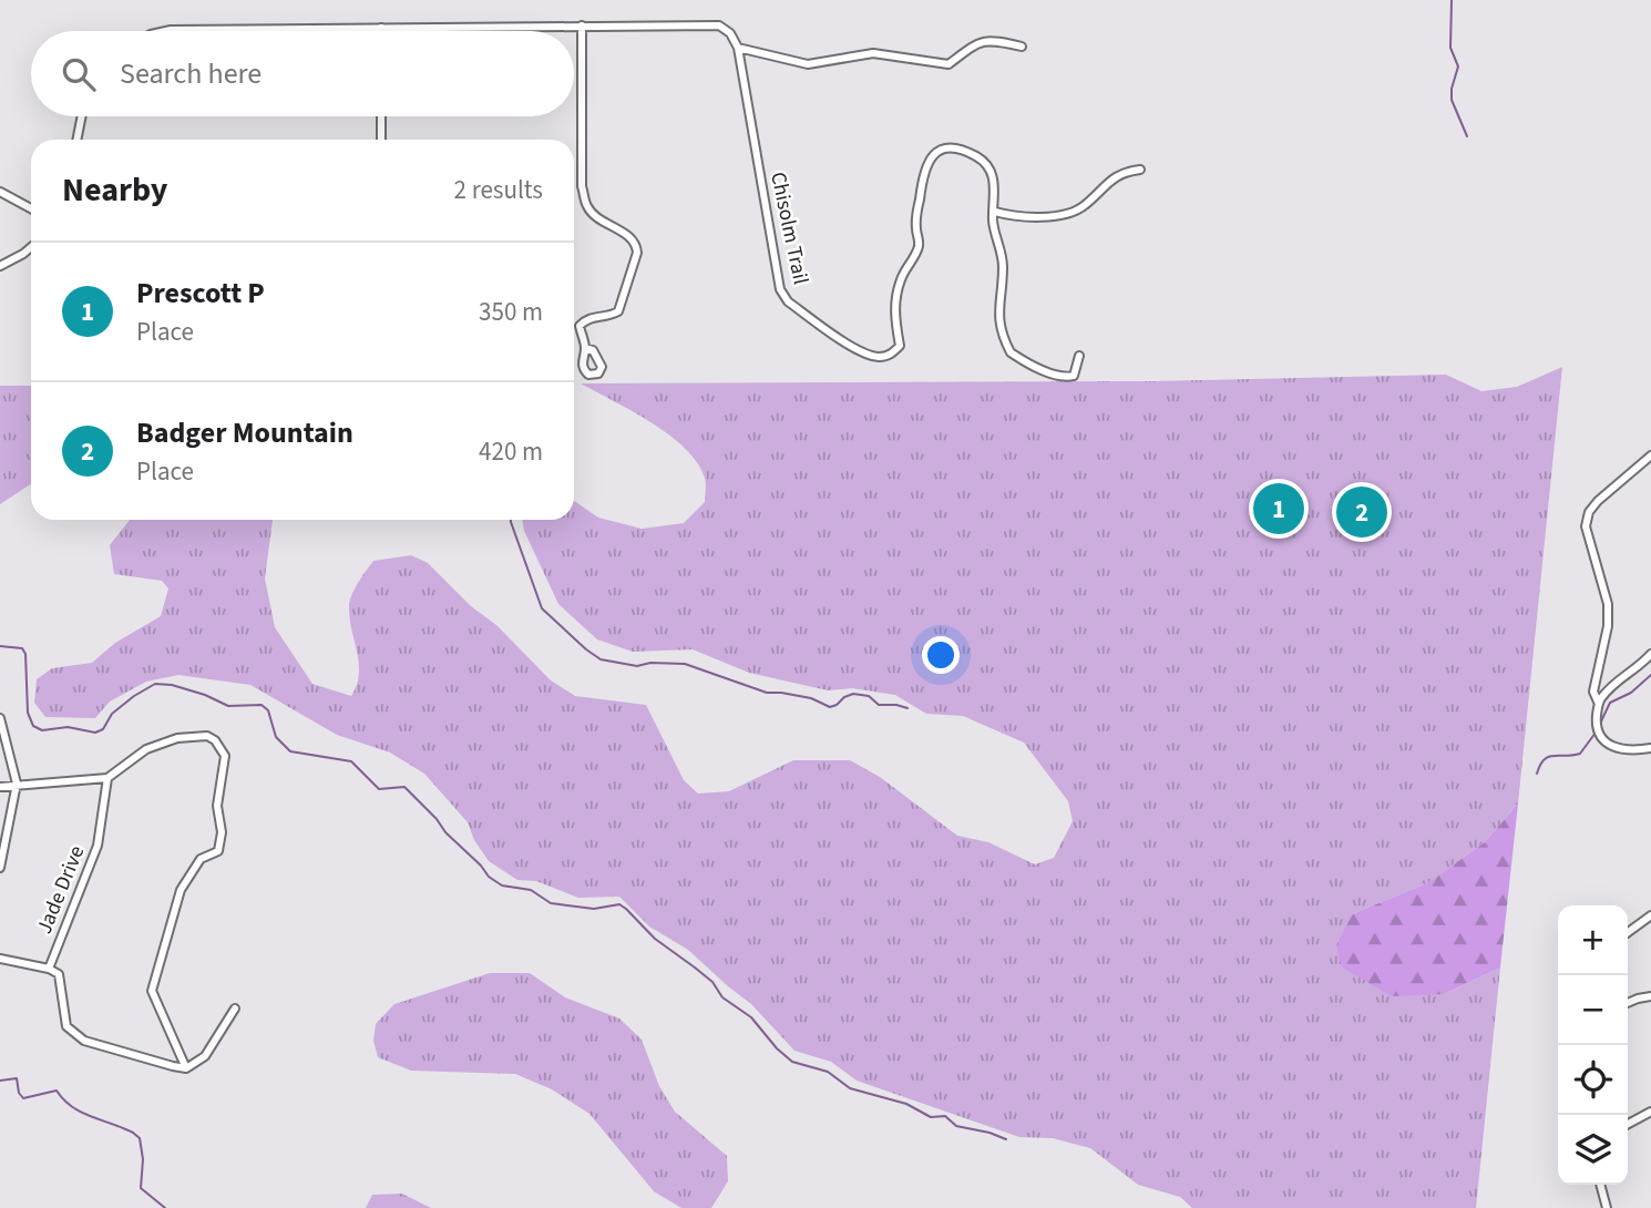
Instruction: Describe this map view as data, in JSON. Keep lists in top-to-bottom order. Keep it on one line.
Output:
{"streets":{"street":["Chisolm Trail","Jade Drive"]},"page":{"search":"Search here","heading":["Nearby","2 results"],"list":[{"mark":"1","name":"Prescott P","note":"Place","value":"350 m"},{"mark":"2","name":"Badger Mountain","note":"Place","value":"420 m"}],"pins":["1","2"],"map_buttons":["+","−"]}}
